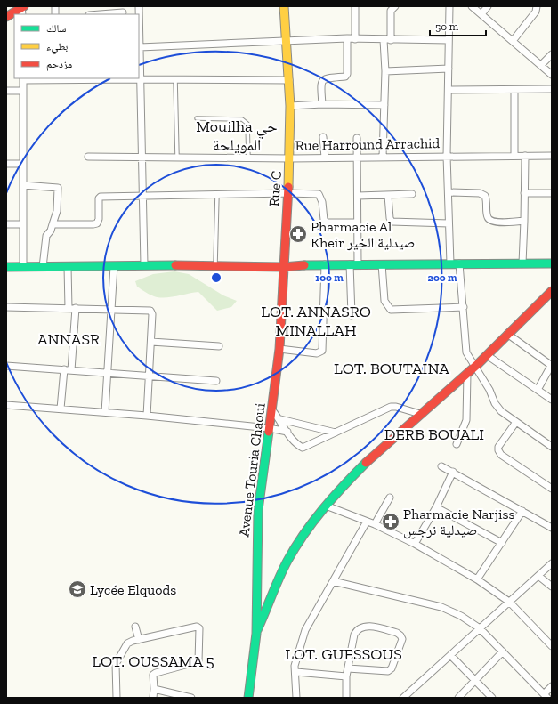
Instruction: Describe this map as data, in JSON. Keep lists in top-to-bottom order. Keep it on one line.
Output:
{"streets":{"street":["Rue Harround Arrachid","Rue C","Avenue Touria Chaoui"]},"crossings":[["Rue Harround Arrachid","Rue C"],["Rue C","Avenue Touria Chaoui"]],"districts":["Mouilha حي المويلحة","LOT. ANNASRO MINALLAH","ANNASR","LOT. BOUTAINA","DERB BOUALI","LOT. GUESSOUS","LOT. OUSSAMA 5"],"places":{"pharmacy":["Pharmacie Al Kheir صيدلية الخير","Pharmacie Narjiss صيدلية نرجس"],"school or university":["Lycée Elquods"]},"legend":["سالك","بطيء","مزدحم"],"scale_bar":"50 m","rings":["100 m","200 m"]}
